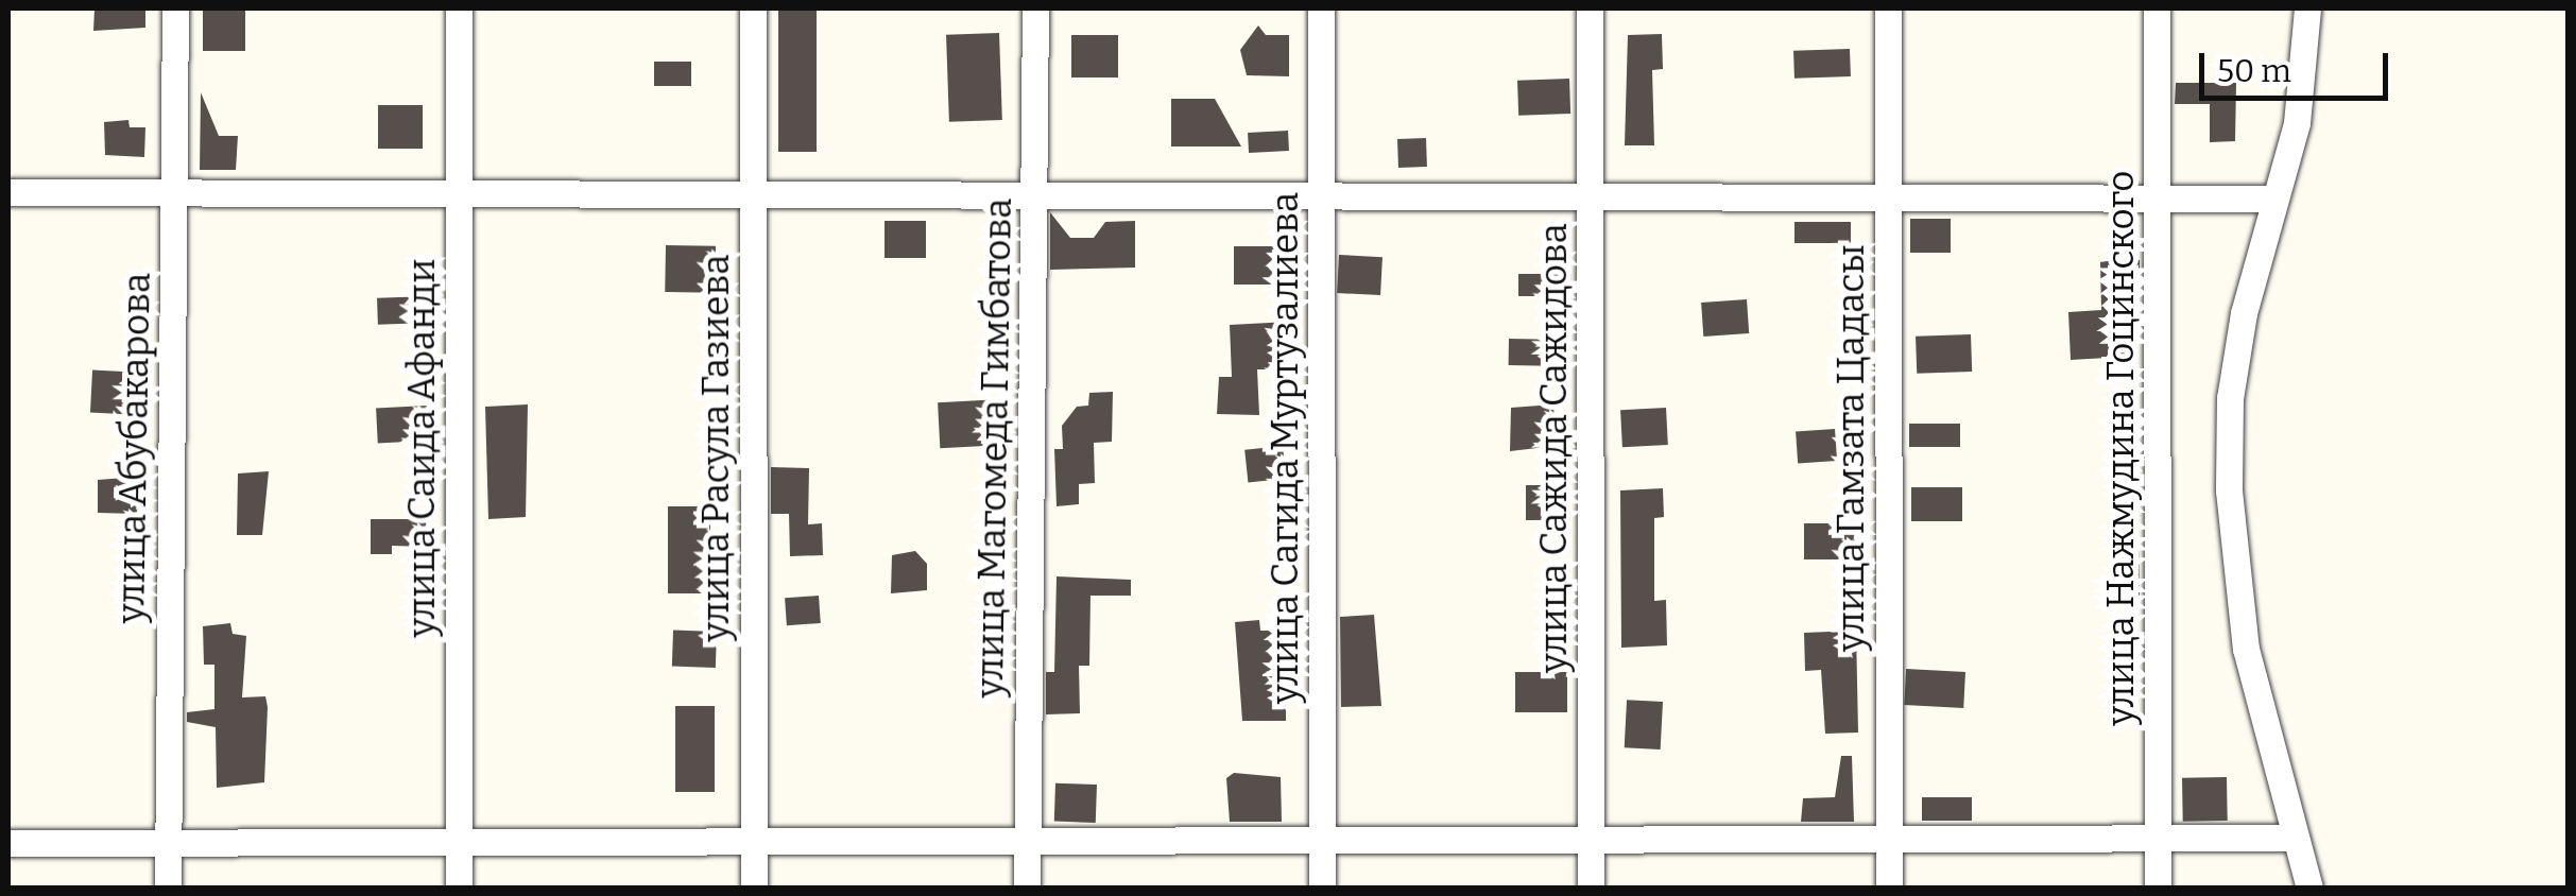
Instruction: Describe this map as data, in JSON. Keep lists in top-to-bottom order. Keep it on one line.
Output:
{"streets":{"street":["улица Абубакарова","улица Саида Афанди","улица Расула Газиева","улица Магомеда Гимбатова","улица Сагида Муртузалиева","улица Сажида Сажидова","улица Гамзата Цадасы","улица Нажмудина Гоцинского"]},"scale_bar":"50 m"}
